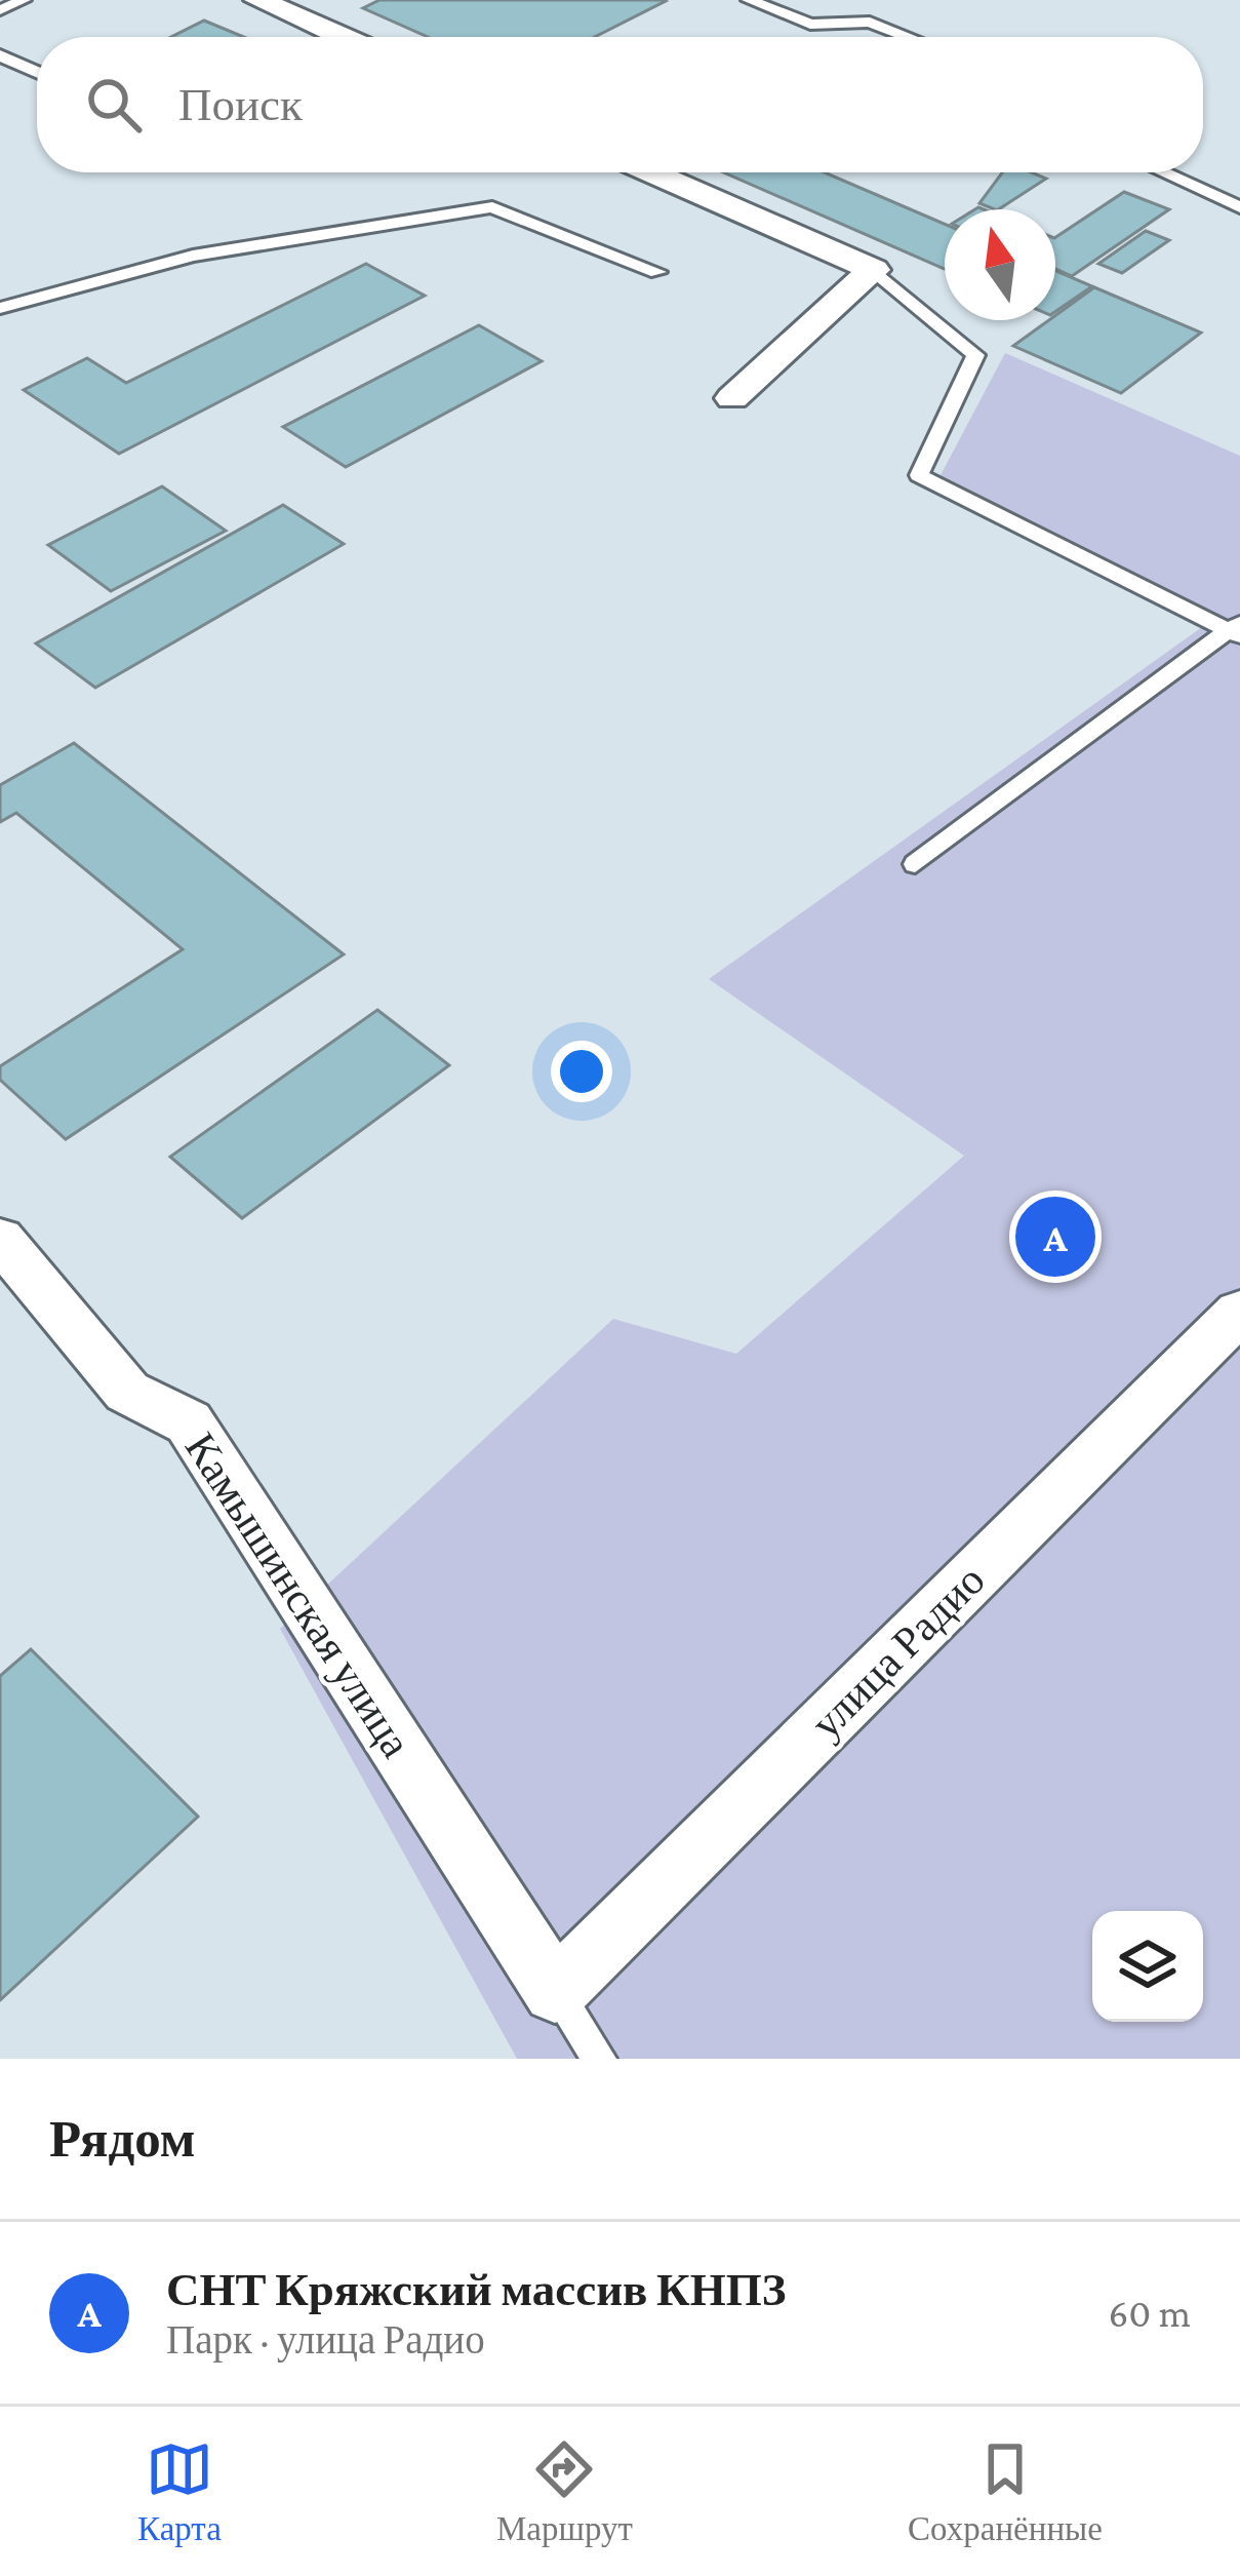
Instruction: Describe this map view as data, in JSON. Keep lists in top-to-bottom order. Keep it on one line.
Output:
{"streets":{"street":["Камышинская улица","улица Радио"]},"crossings":[["Камышинская улица","улица Радио"]],"north":"top","page":{"search":"Поиск","pins":"A","heading":"Рядом","list":[{"mark":"A","name":"СНТ Кряжский массив КНПЗ","note":"Парк · улица Радио","value":"60 m"}],"nav":["Карта","Маршрут","Сохранённые"]}}
